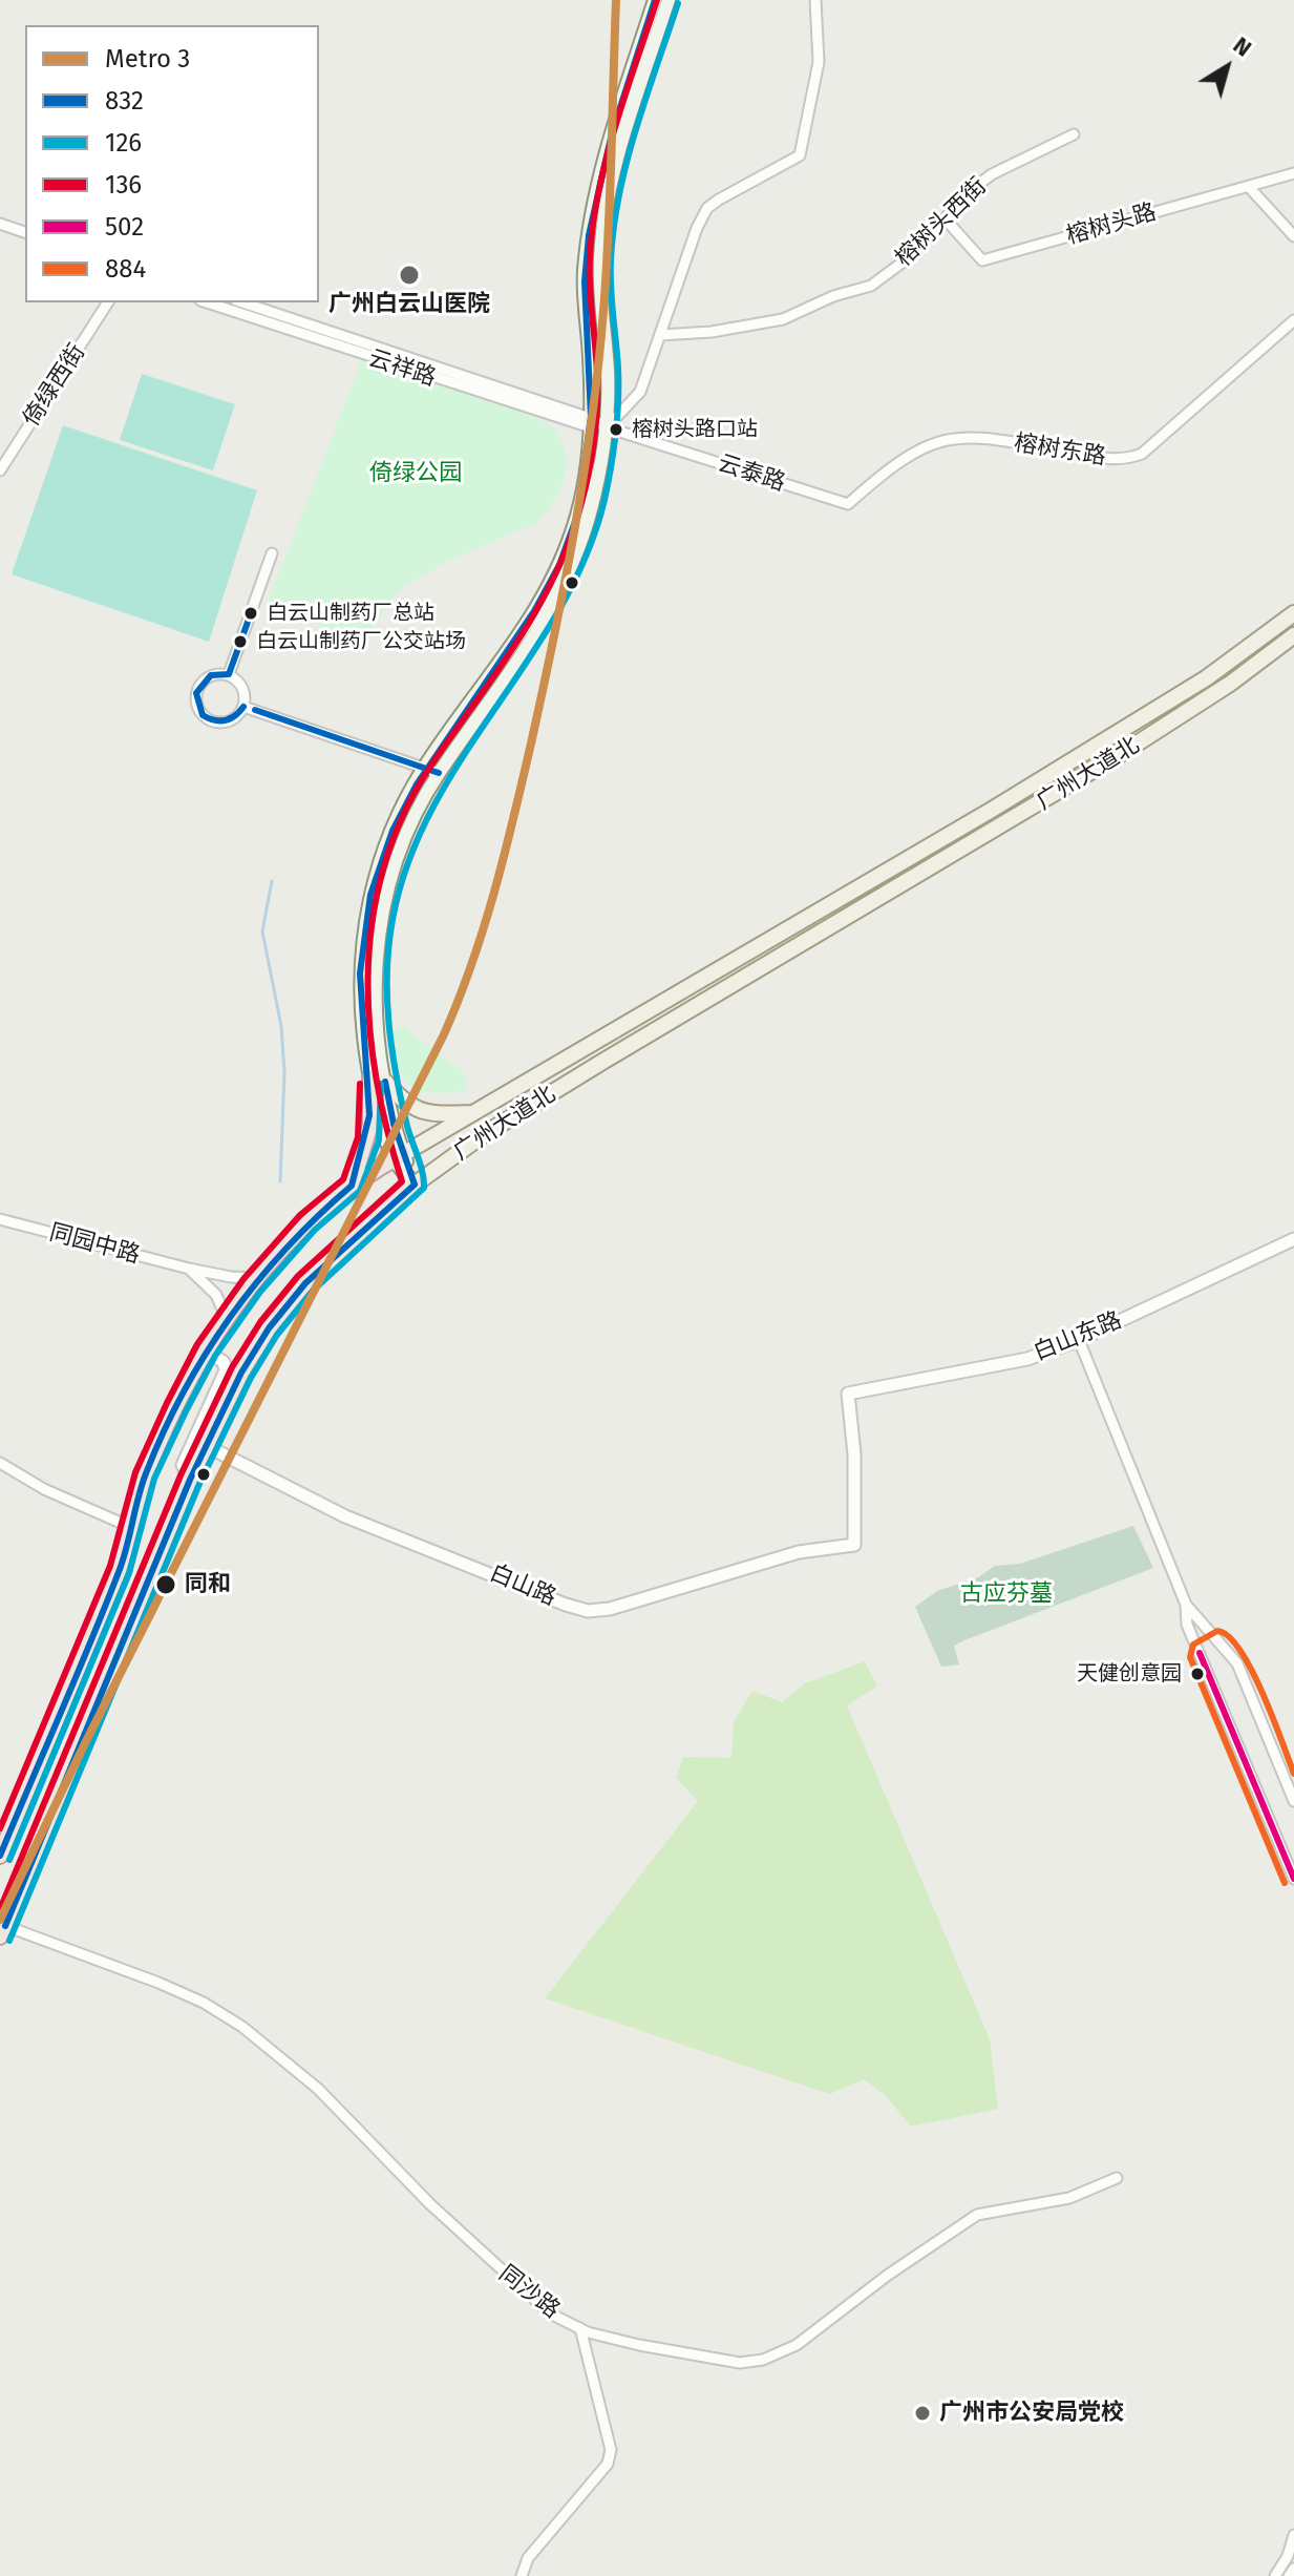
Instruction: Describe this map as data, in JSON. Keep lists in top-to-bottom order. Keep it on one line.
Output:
{"streets":{"highway":["广州大道北"],"street":["榕树头西街","榕树头路","云祥路","倚绿西街","榕树东路","云泰路","同园中路","白山东路","白山路","同沙路"]},"crossings":[["榕树头西街","榕树头路"],["云祥路","云泰路"],["榕树东路","云泰路"],["广州大道北","同园中路"],["广州大道北","白山路"],["广州大道北","同沙路"],["白山东路","白山路"]],"parks":["倚绿公园","古应芬墓"],"places":["广州白云山医院","榕树头路口站","白云山制药厂总站","白云山制药厂公交站场","同和","天健创意园","广州市公安局党校"],"lines":["metro line 3","transit line 832","transit line 136","transit line 126","transit line 884","transit line 502"],"legend":["Metro 3","832","126","136","502","884"],"north":"top right"}
